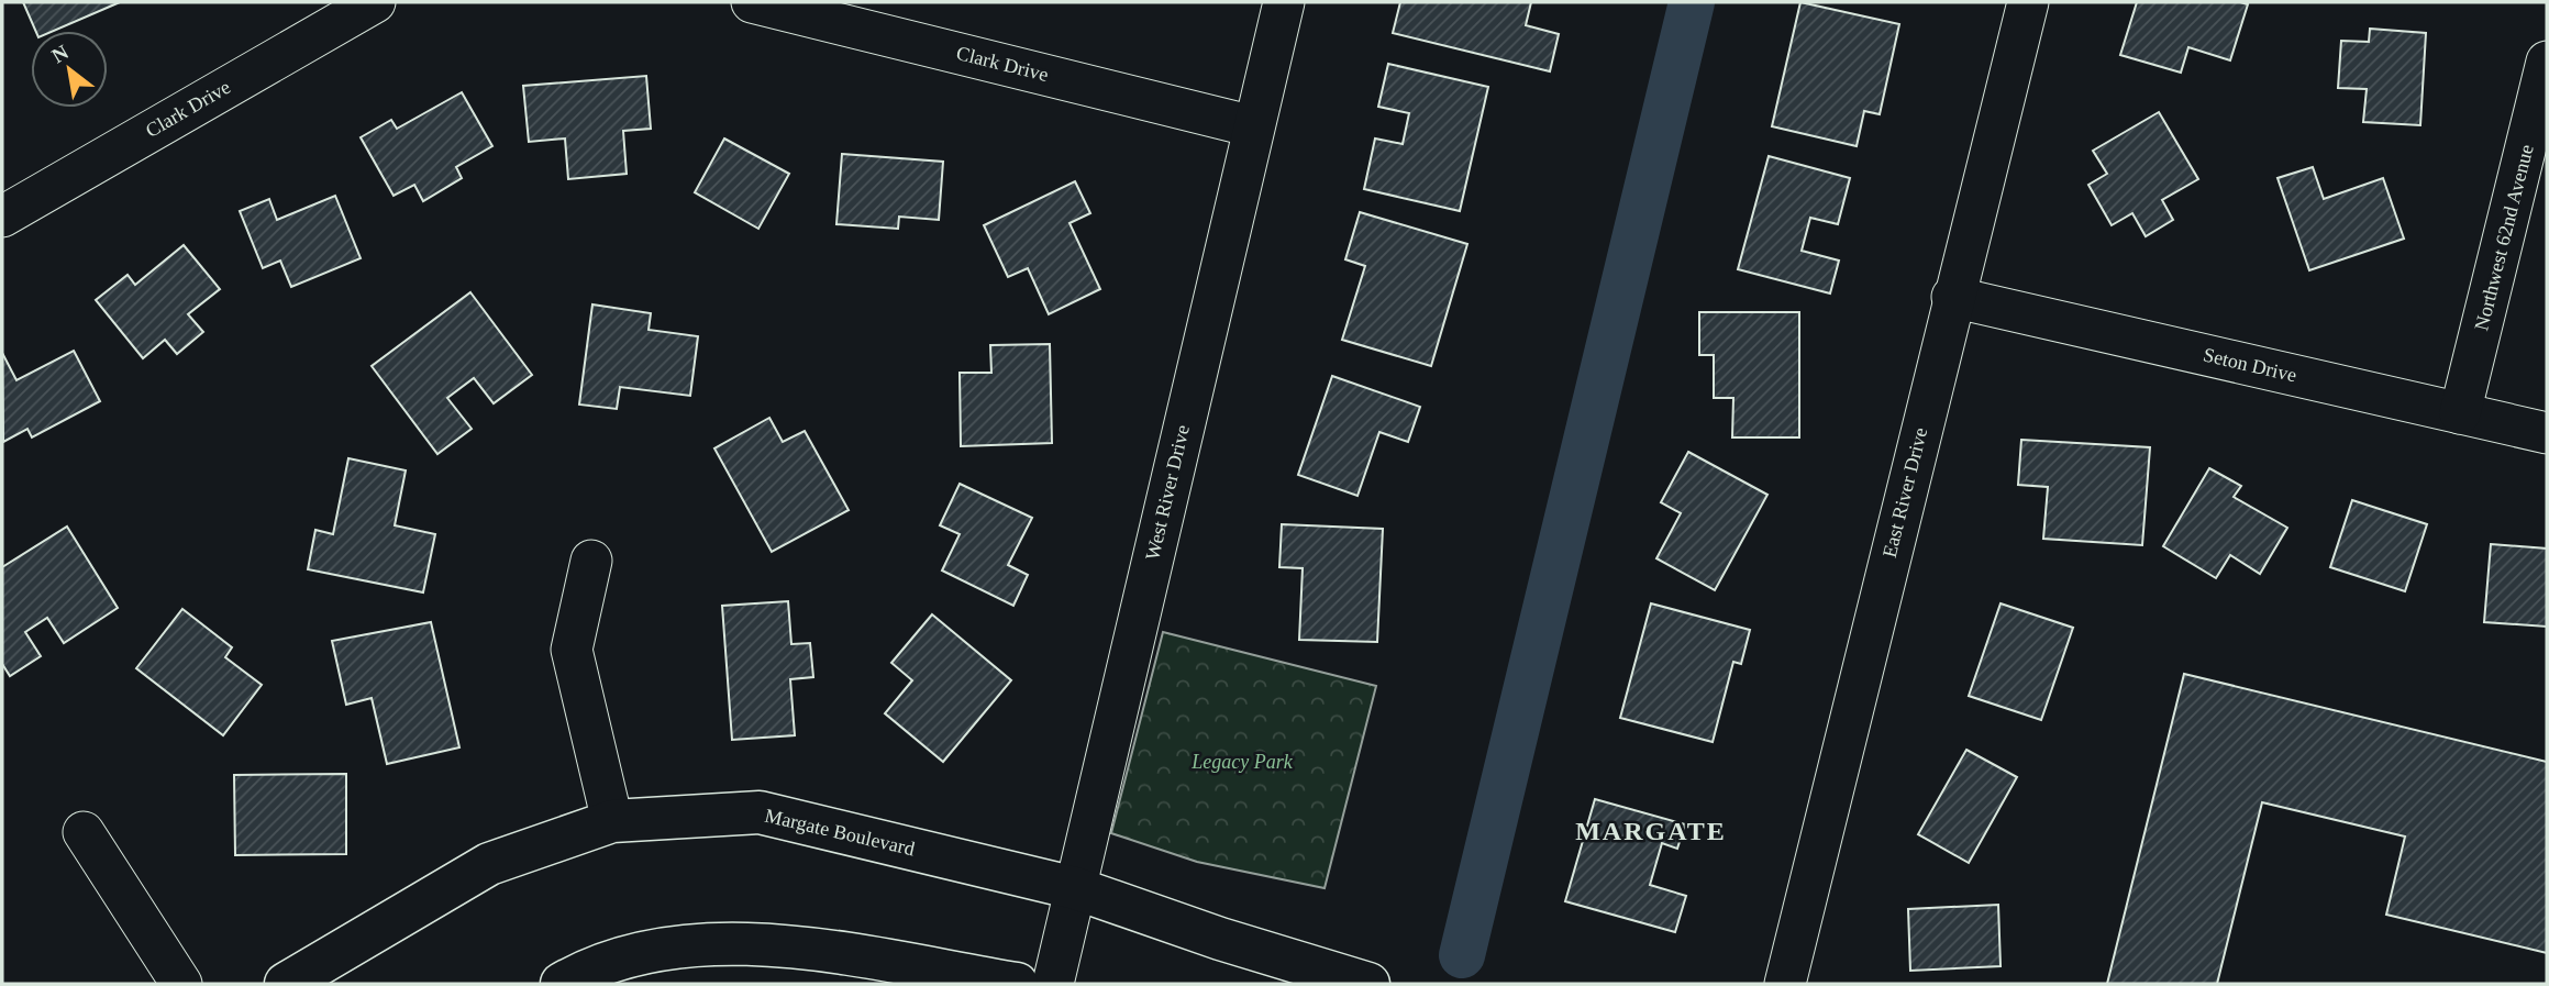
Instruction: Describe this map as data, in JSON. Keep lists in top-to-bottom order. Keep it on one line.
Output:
{"streets":{"street":["Clark Drive","Northwest 62nd Avenue","Seton Drive","West River Drive","East River Drive","Margate Boulevard"]},"crossings":[["Clark Drive","West River Drive"],["Northwest 62nd Avenue","Seton Drive"],["Seton Drive","East River Drive"],["West River Drive","Margate Boulevard"]],"districts":["MARGATE"],"parks":["Legacy Park"],"north":"top left"}
